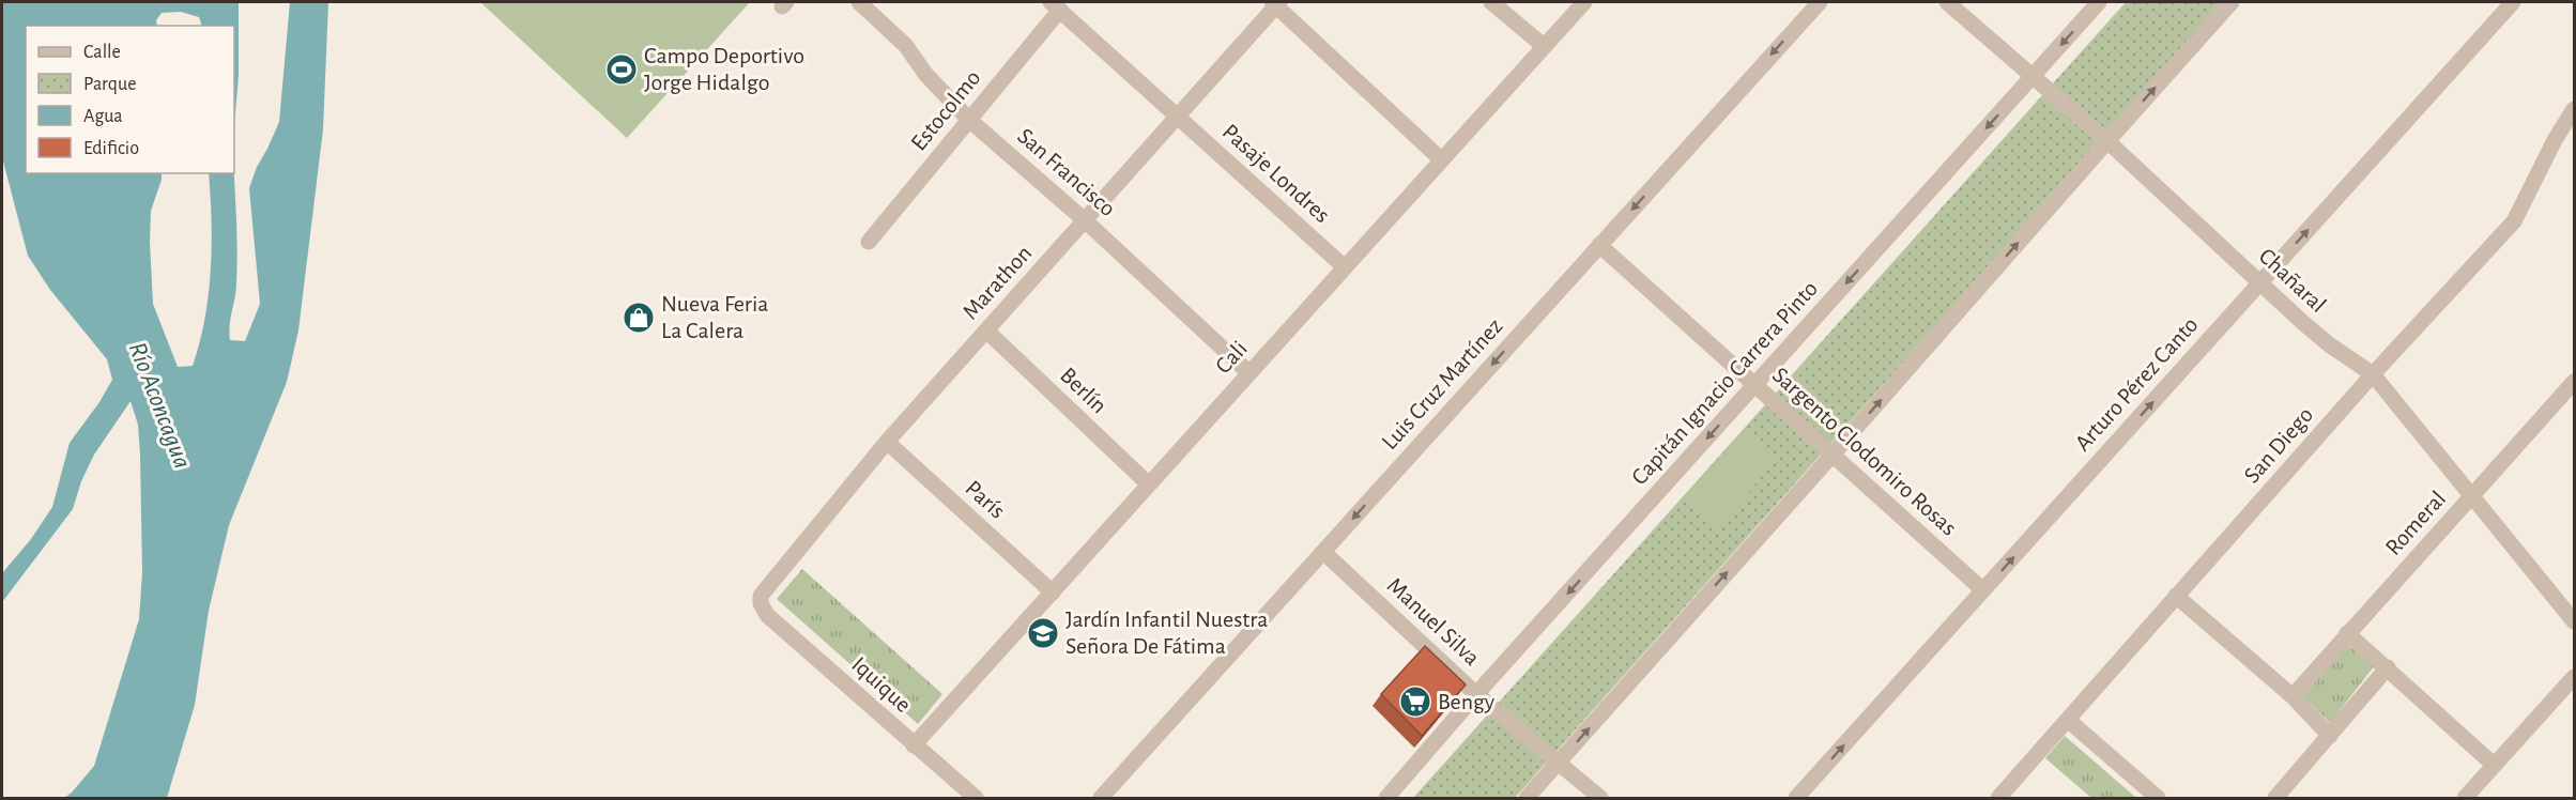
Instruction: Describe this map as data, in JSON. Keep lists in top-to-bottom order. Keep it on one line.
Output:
{"streets":{"street":["Estocolmo","San Francisco","Pasaje Londres","Chañaral","Marathon","Cali","Capitán Ignacio Carrera Pinto","Luis Cruz Martínez","Arturo Pérez Canto","Berlín","San Diego","Sargento Clodomiro Rosas","París","Romeral","Manuel Silva","Iquique"]},"crossings":[["Estocolmo","San Francisco"],["Estocolmo","Pasaje Londres"],["San Francisco","Marathon"],["San Francisco","Cali"],["Pasaje Londres","Marathon"],["Pasaje Londres","Cali"],["Chañaral","Capitán Ignacio Carrera Pinto"],["Chañaral","Arturo Pérez Canto"],["Chañaral","San Diego"],["Chañaral","Romeral"],["Marathon","Berlín"],["Marathon","París"],["Marathon","Iquique"],["Cali","Berlín"],["Cali","París"],["Cali","Iquique"],["Capitán Ignacio Carrera Pinto","Sargento Clodomiro Rosas"],["Capitán Ignacio Carrera Pinto","Manuel Silva"],["Luis Cruz Martínez","Sargento Clodomiro Rosas"],["Luis Cruz Martínez","Manuel Silva"],["Arturo Pérez Canto","Sargento Clodomiro Rosas"]],"one_way":["Luis Cruz Martínez","Arturo Pérez Canto"],"water":["Río Aconcagua"],"places":{"sports":["Campo Deportivo Jorge Hidalgo"],"shop":["Nueva Feria La Calera"],"school or university":["Jardín Infantil Nuestra Señora De Fátima"],"supermarket":["Bengy"]},"legend":["Calle","Parque","Agua","Edificio"]}
